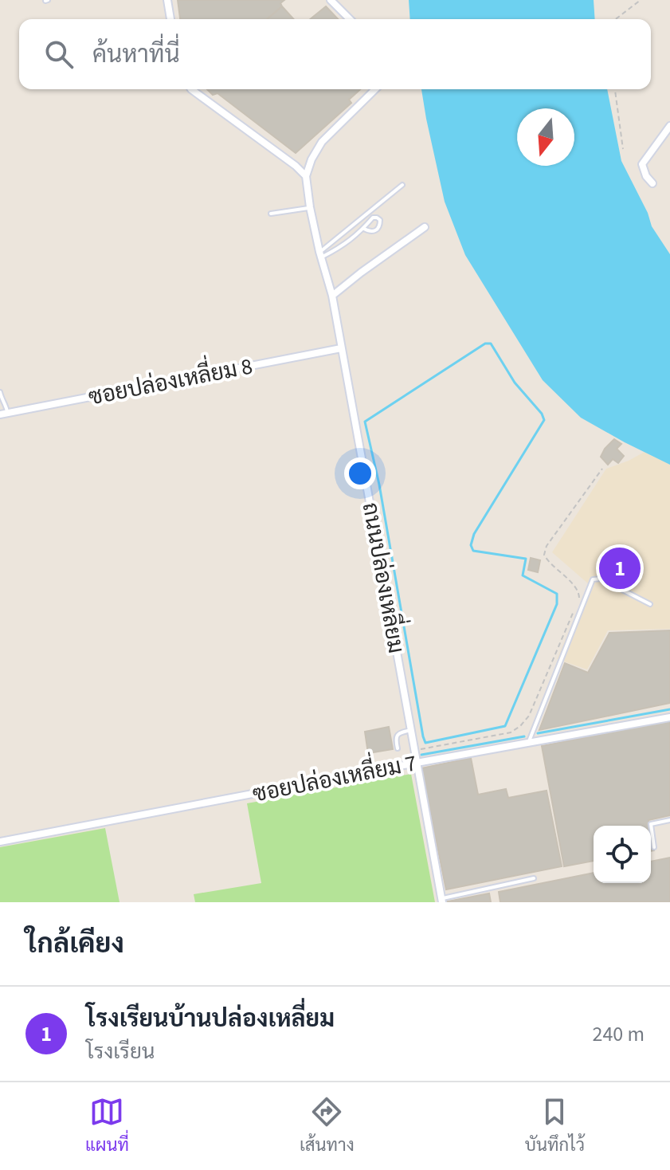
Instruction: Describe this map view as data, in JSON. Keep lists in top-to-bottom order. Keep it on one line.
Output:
{"streets":{"street":["ซอยปล่องเหลี่ยม 8","ถนนปล่องเหลี่ยม","ซอยปล่องเหลี่ยม 7"]},"crossings":[["ซอยปล่องเหลี่ยม 8","ถนนปล่องเหลี่ยม"],["ถนนปล่องเหลี่ยม","ซอยปล่องเหลี่ยม 7"]],"north":"bottom","page":{"search":"ค้นหาที่นี่","pins":"1","heading":"ใกล้เคียง","list":[{"mark":"1","name":"โรงเรียนบ้านปล่องเหลี่ยม","note":"โรงเรียน","value":"240 m"}],"nav":["แผนที่","เส้นทาง","บันทึกไว้"]}}
